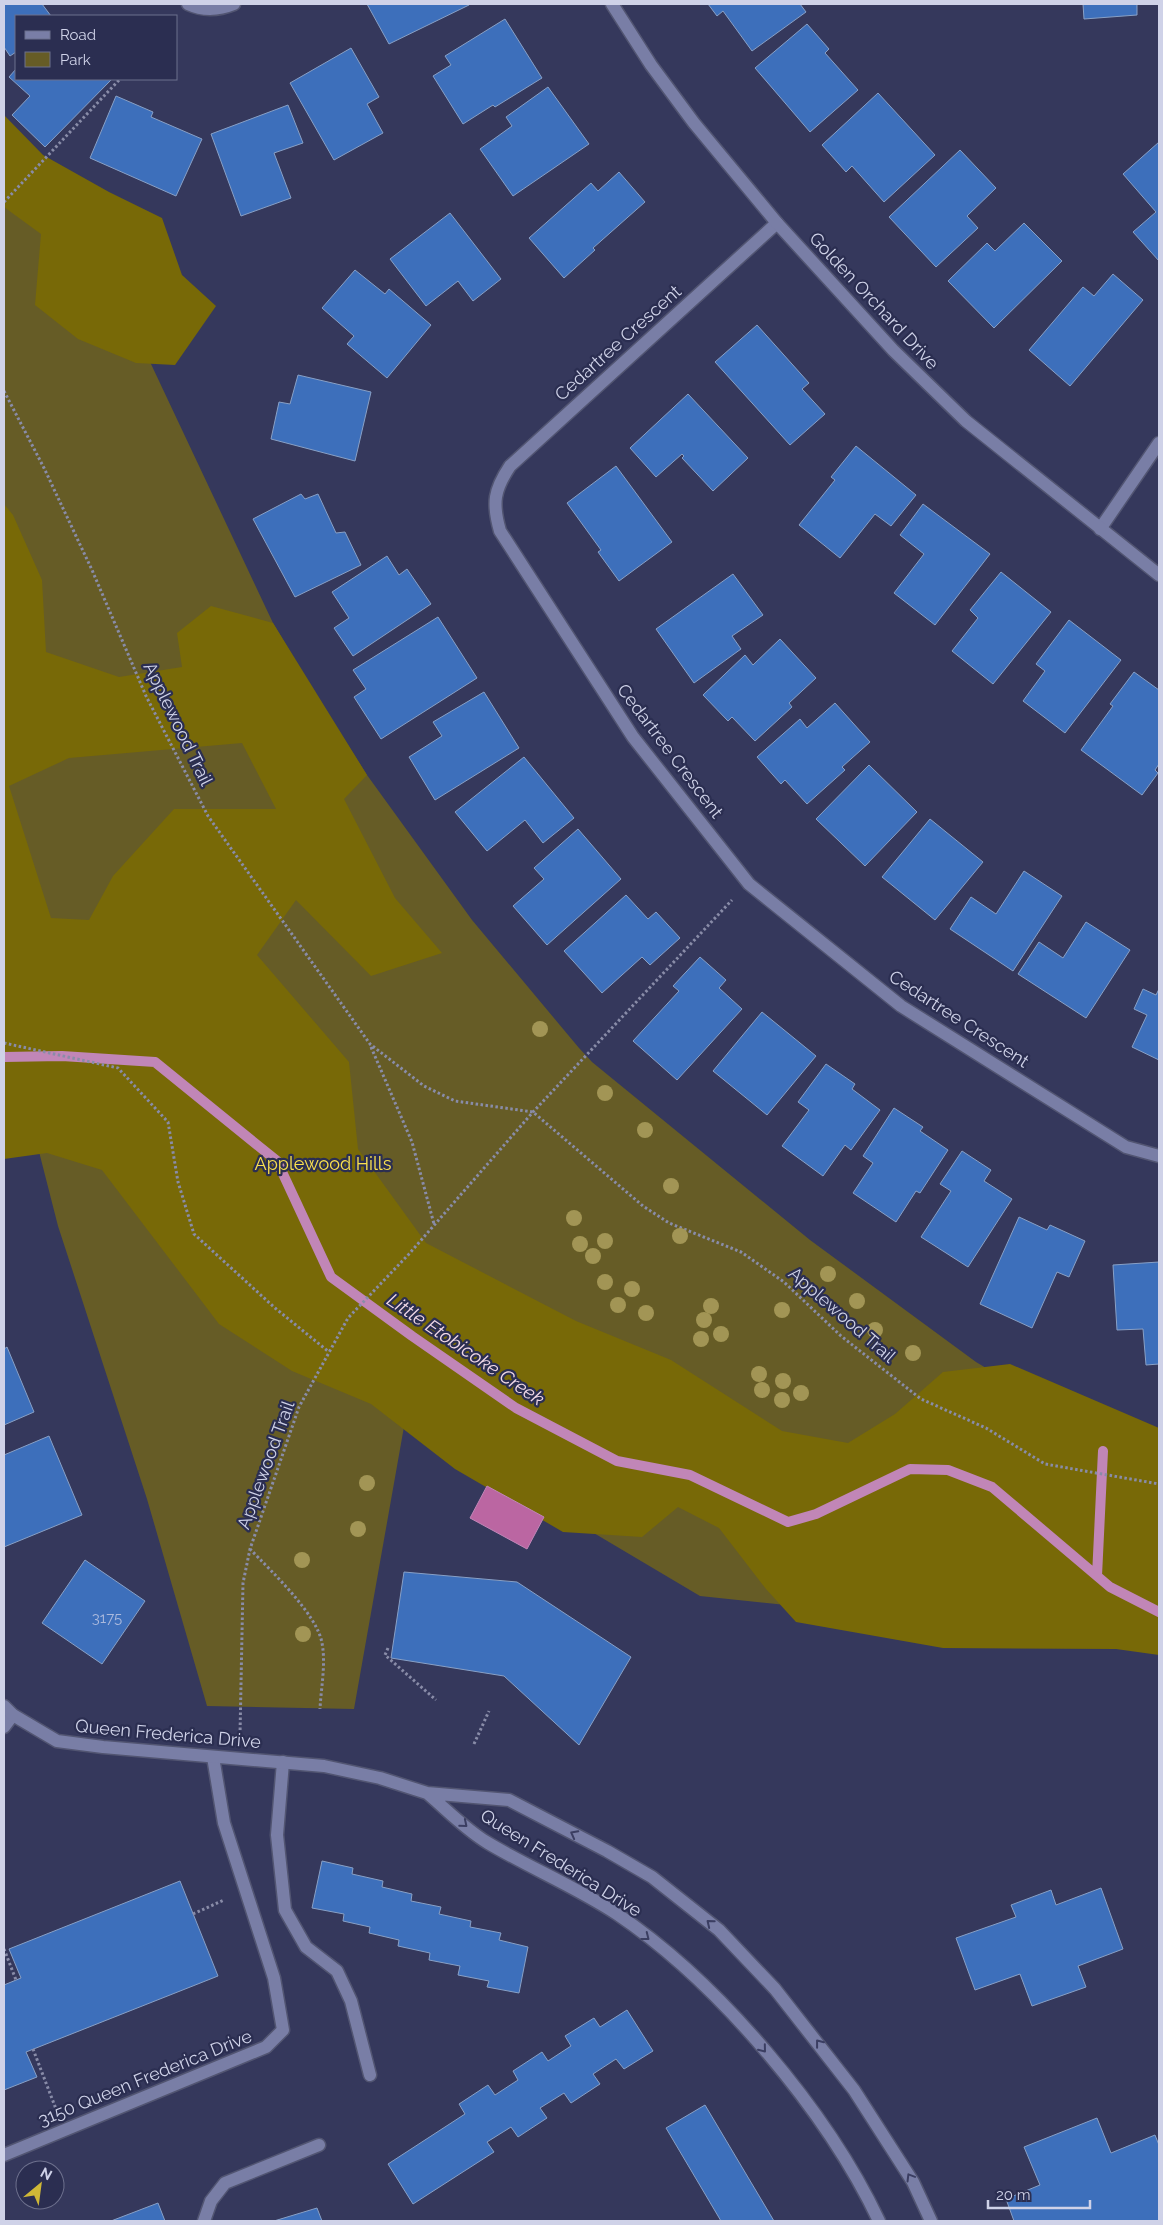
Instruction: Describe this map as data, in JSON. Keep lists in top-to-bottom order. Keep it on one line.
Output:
{"streets":{"street":["Golden Orchard Drive","Cedartree Crescent","Queen Frederica Drive","3150 Queen Frederica Drive"],"path":["Applewood Trail"]},"crossings":[["Golden Orchard Drive","Cedartree Crescent"],["Applewood Trail","Queen Frederica Drive"],["Queen Frederica Drive","3150 Queen Frederica Drive"]],"water":["Little Etobicoke Creek"],"parks":["Applewood Hills"],"house_numbers":["3175"],"legend":["Road","Park"],"scale_bar":"20 m","north":"top right"}
